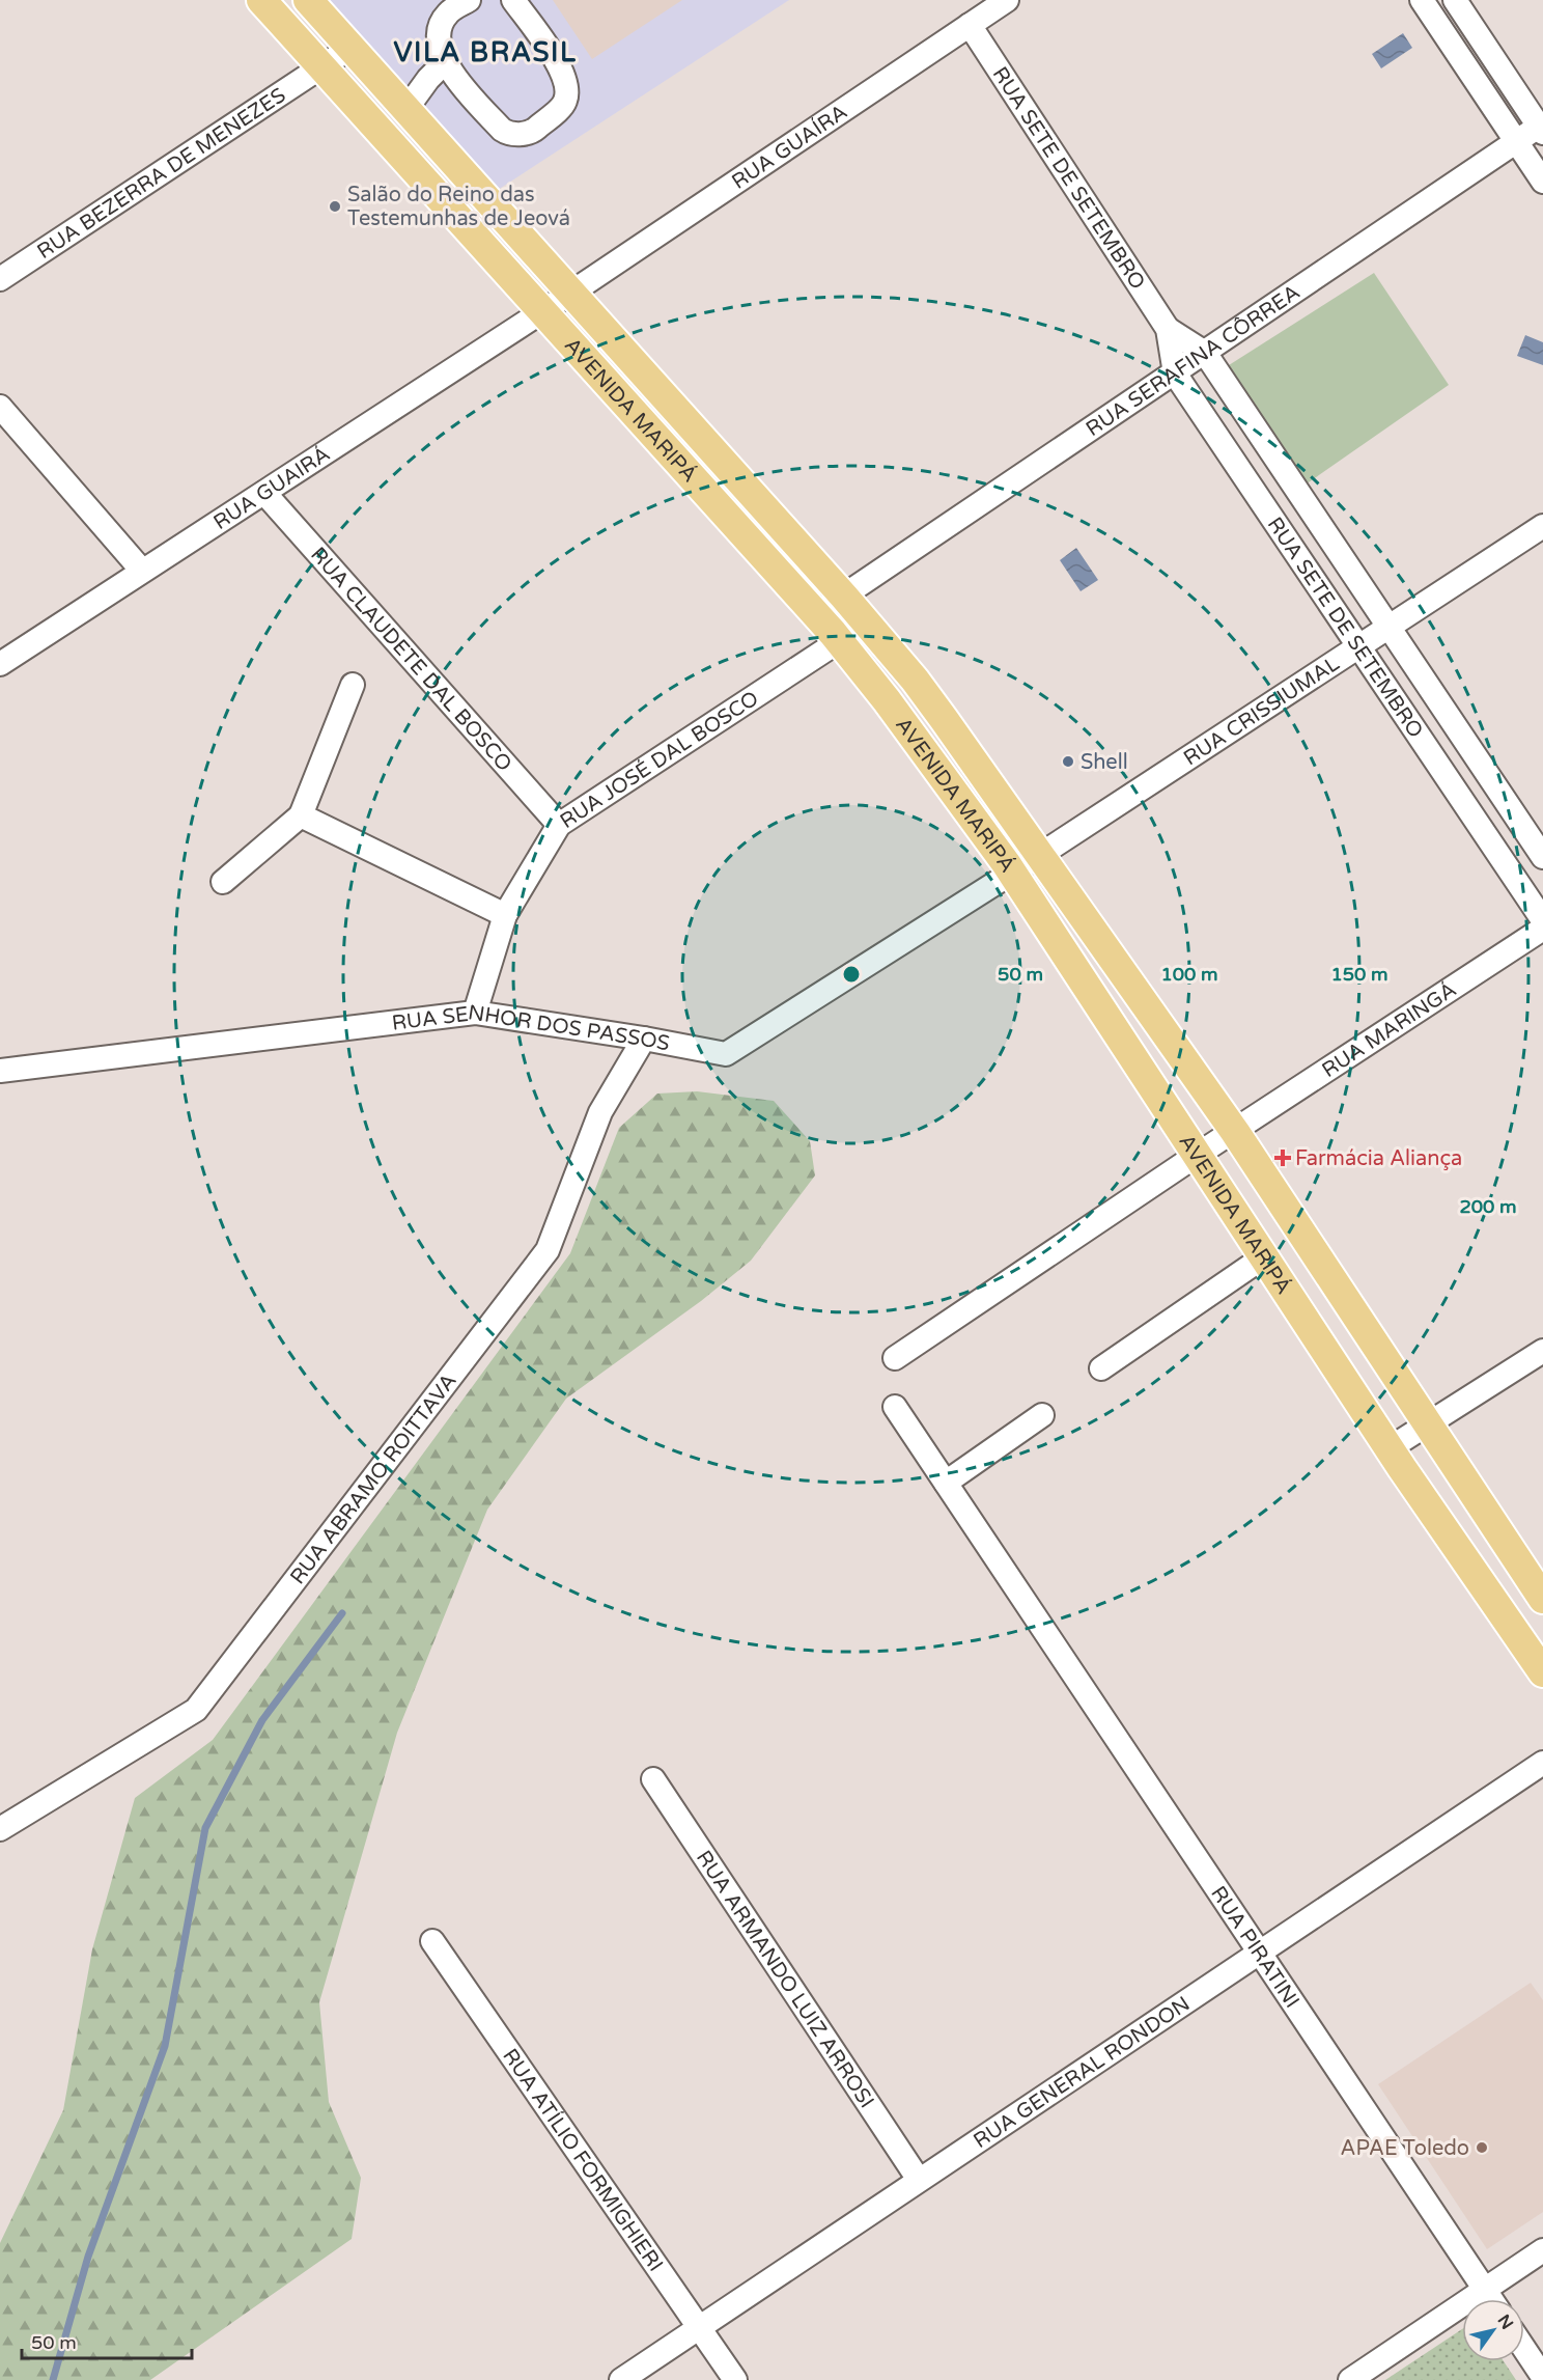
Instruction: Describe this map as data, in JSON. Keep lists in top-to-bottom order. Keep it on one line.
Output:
{"streets":{"main road":["AVENIDA MARIPÁ"],"street":["RUA GUAÍRA","RUA BEZERRA DE MENEZES","RUA SETE DE SETEMBRO","RUA SERAFINA CÔRREA","RUA GUAIRÁ","RUA CLAUDETE DAL BOSCO","RUA CRISSIUMAL","RUA JOSÉ DAL BOSCO","RUA MARINGÁ","RUA SENHOR DOS PASSOS","RUA ABRAMO ROITTAVA","RUA PIRATINI","RUA ARMANDO LUIZ ARROSI","RUA GENERAL RONDON","RUA ATÍLIO FORMIGHIERI"]},"crossings":[["RUA GUAÍRA","RUA SETE DE SETEMBRO"],["RUA GUAÍRA","AVENIDA MARIPÁ"],["RUA GUAÍRA","RUA GUAIRÁ"],["RUA BEZERRA DE MENEZES","AVENIDA MARIPÁ"],["RUA SETE DE SETEMBRO","RUA SERAFINA CÔRREA"],["RUA SETE DE SETEMBRO","RUA CRISSIUMAL"],["RUA SERAFINA CÔRREA","AVENIDA MARIPÁ"],["AVENIDA MARIPÁ","RUA GUAIRÁ"],["AVENIDA MARIPÁ","RUA CRISSIUMAL"],["AVENIDA MARIPÁ","RUA JOSÉ DAL BOSCO"],["AVENIDA MARIPÁ","RUA MARINGÁ"],["AVENIDA MARIPÁ","RUA SENHOR DOS PASSOS"],["RUA GUAIRÁ","RUA CLAUDETE DAL BOSCO"],["RUA CLAUDETE DAL BOSCO","RUA JOSÉ DAL BOSCO"],["RUA CRISSIUMAL","RUA SENHOR DOS PASSOS"],["RUA JOSÉ DAL BOSCO","RUA SENHOR DOS PASSOS"],["RUA SENHOR DOS PASSOS","RUA ABRAMO ROITTAVA"],["RUA PIRATINI","RUA GENERAL RONDON"],["RUA ARMANDO LUIZ ARROSI","RUA GENERAL RONDON"],["RUA GENERAL RONDON","RUA ATÍLIO FORMIGHIERI"]],"districts":["VILA BRASIL"],"places":{"other":["Salão do Reino das Testemunhas de Jeová","Shell","APAE Toledo"],"health":["Farmácia Aliança"]},"scale_bar":"50 m","north":"top right","rings":["50 m","100 m","150 m","200 m"]}
